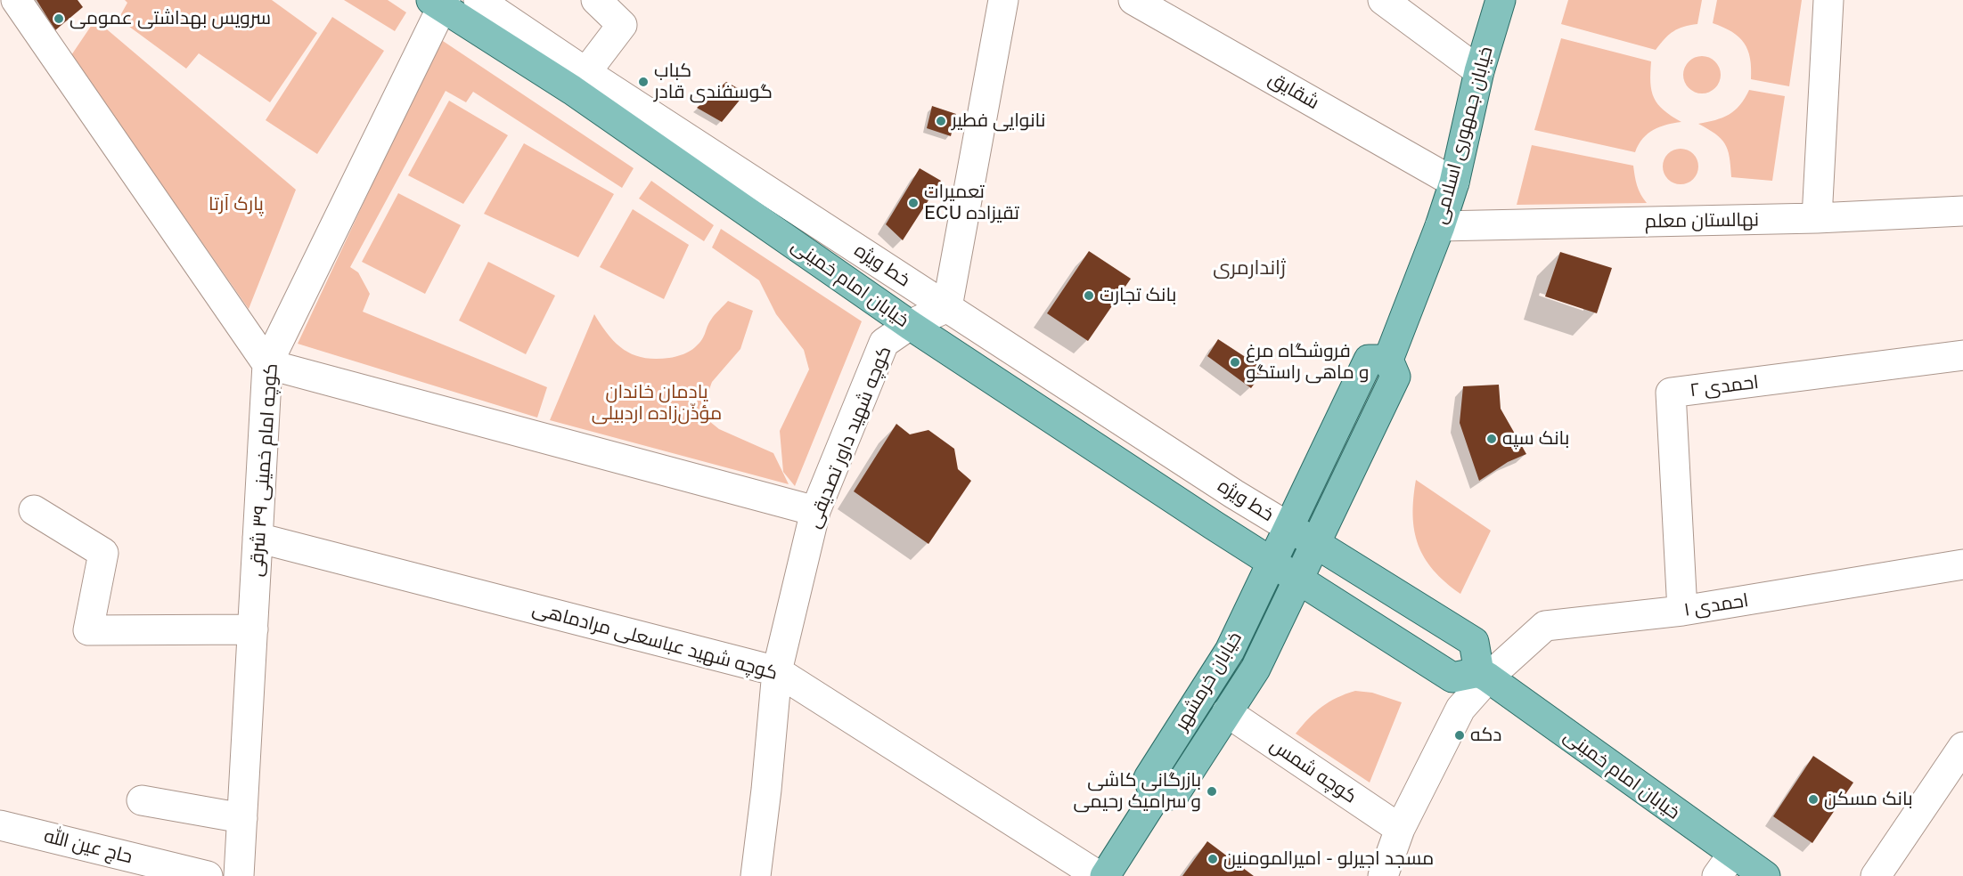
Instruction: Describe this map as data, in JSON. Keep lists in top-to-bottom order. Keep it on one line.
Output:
{"streets":{"main road":["خیابان جمهوری اسلامی","خیابان امام خمینی","خیابان خرمشهر"],"street":["شقایق","نهالستان معلم","خط ویژه","احمدی ۲","کوچه شهید داور تصدیقی","کوچه امام خمینی ۳۹ شرقی","احمدی ۱","کوچه شهید عباسعلی مرادماهی","کوچه شمس","حاج عین الله"]},"crossings":[["شقایق","خیابان جمهوری اسلامی"],["خیابان جمهوری اسلامی","نهالستان معلم"],["خیابان جمهوری اسلامی","خیابان خرمشهر"],["خط ویژه","خیابان امام خمینی"],["خط ویژه","کوچه شهید داور تصدیقی"],["خط ویژه","خیابان خرمشهر"],["خیابان امام خمینی","کوچه شهید داور تصدیقی"],["خیابان امام خمینی","کوچه امام خمینی ۳۹ شرقی"],["خیابان امام خمینی","احمدی ۱"],["خیابان امام خمینی","خیابان خرمشهر"],["احمدی ۲","احمدی ۱"],["کوچه شهید داور تصدیقی","کوچه شهید عباسعلی مرادماهی"],["کوچه امام خمینی ۳۹ شرقی","کوچه شهید عباسعلی مرادماهی"],["احمدی ۱","کوچه شمس"],["خیابان خرمشهر","کوچه شمس"]],"districts":["ژاندارمری"],"parks":["پارک آرتا","یادمان خاندان مؤذّن‌زاده اردبیلی"],"places":["سرویس بهداشتی عمومی","کباب گوسفندی قادر","نانوایی فطیر","تعمیرات ECU تقیزاده","بانک تجارت","فروشگاه مرغ و ماهی راستگو","بانک سپه","دکه","بازرگانی کاشی و سرامیک رحیمی","بانک مسکن","مسجد اجیرلو - امیرالمومنین"]}
